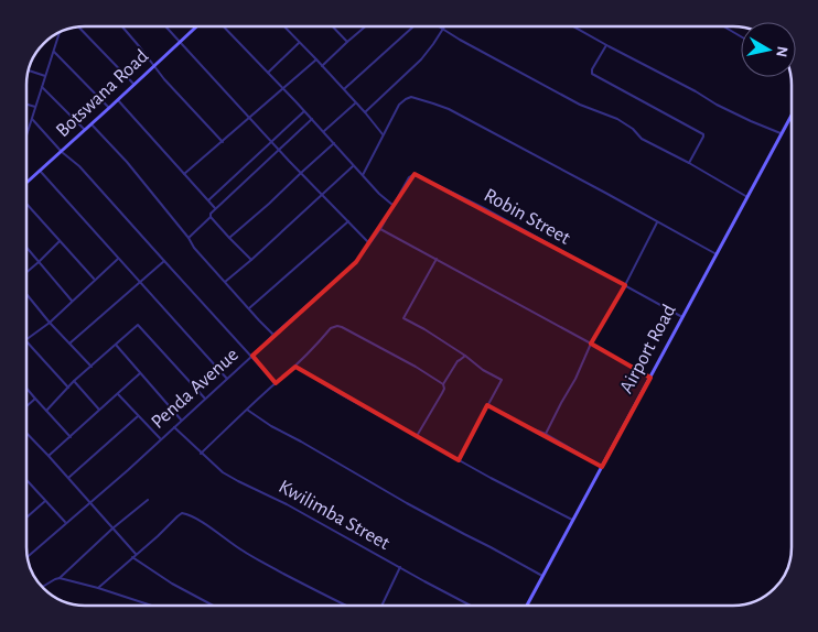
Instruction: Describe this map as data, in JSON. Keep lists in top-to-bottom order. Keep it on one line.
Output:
{"streets":{"street":["Botswana Road","Robin Street","Airport Road","Penda Avenue","Kwilimba Street"]},"crossings":[["Robin Street","Airport Road"],["Robin Street","Penda Avenue"],["Penda Avenue","Kwilimba Street"]],"north":"right"}
